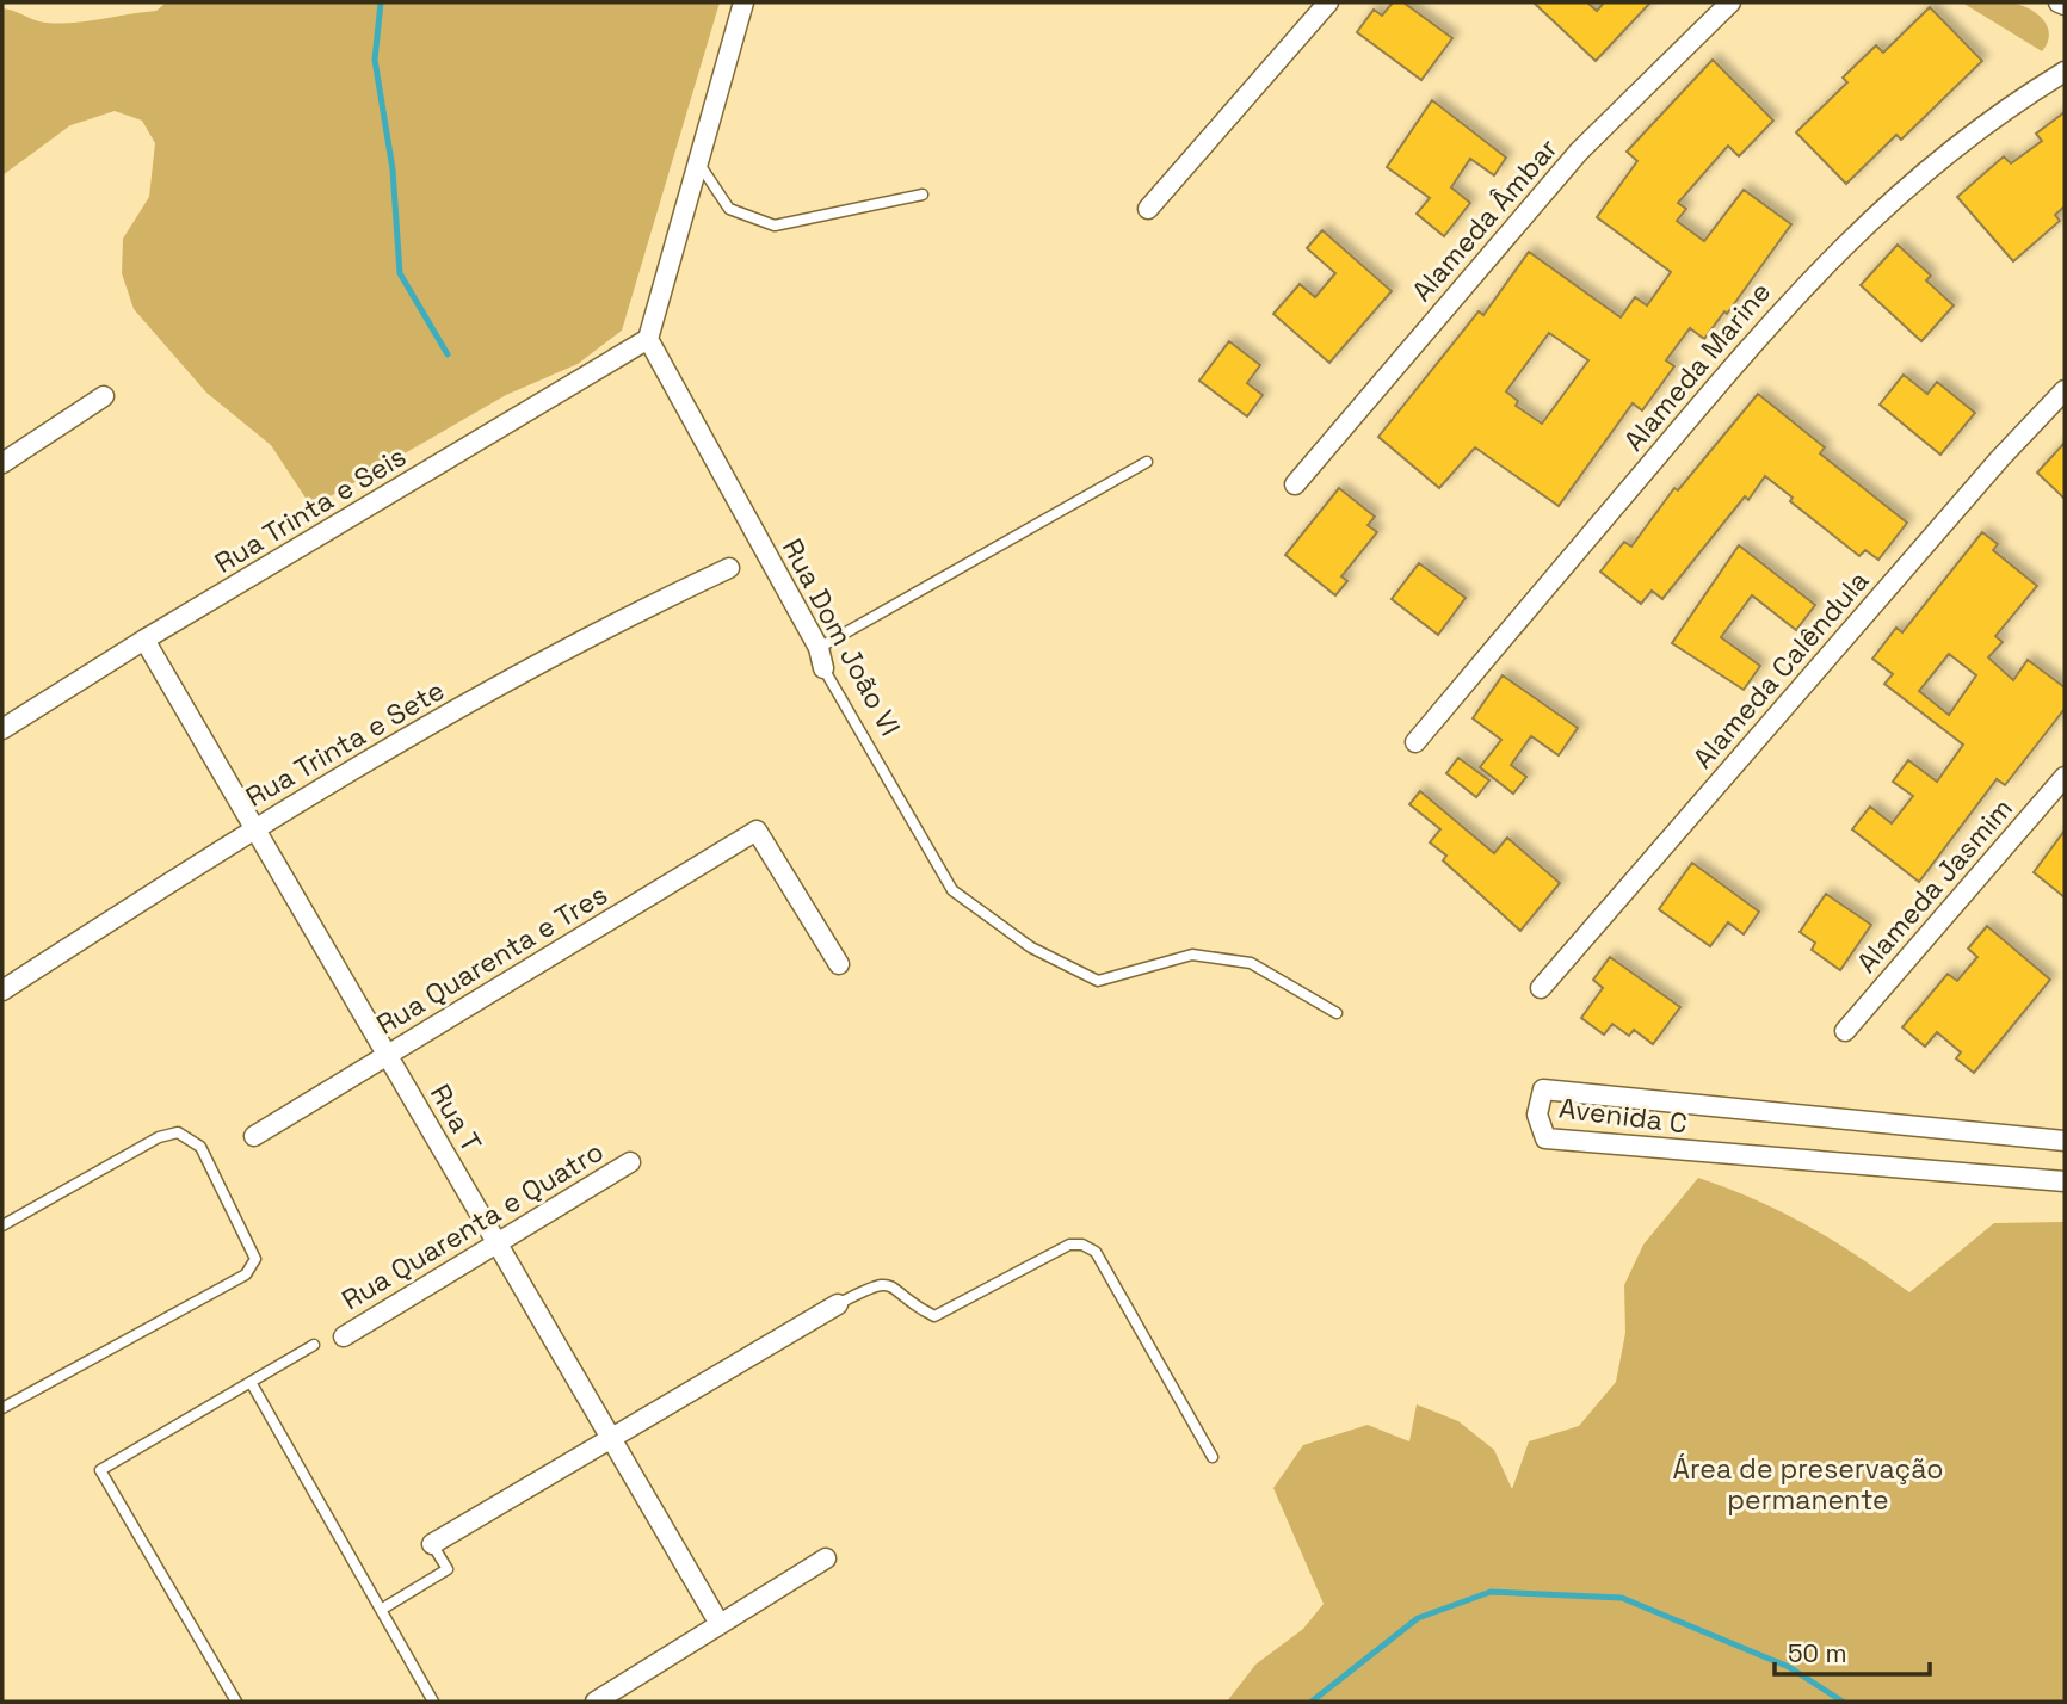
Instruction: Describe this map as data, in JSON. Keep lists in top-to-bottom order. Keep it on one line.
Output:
{"streets":{"street":["Alameda Âmbar","Alameda Marine","Rua Trinta e Seis","Rua Dom João VI","Alameda Calêndula","Rua Trinta e Sete","Alameda Jasmim","Rua Quarenta e Tres","Avenida C","Rua T","Rua Quarenta e Quatro"]},"crossings":[["Rua Trinta e Seis","Rua Dom João VI"],["Rua Trinta e Seis","Rua T"],["Rua Trinta e Sete","Rua T"],["Rua Quarenta e Tres","Rua T"],["Rua T","Rua Quarenta e Quatro"]],"parks":["Área de preservação permanente"],"scale_bar":"50 m"}
